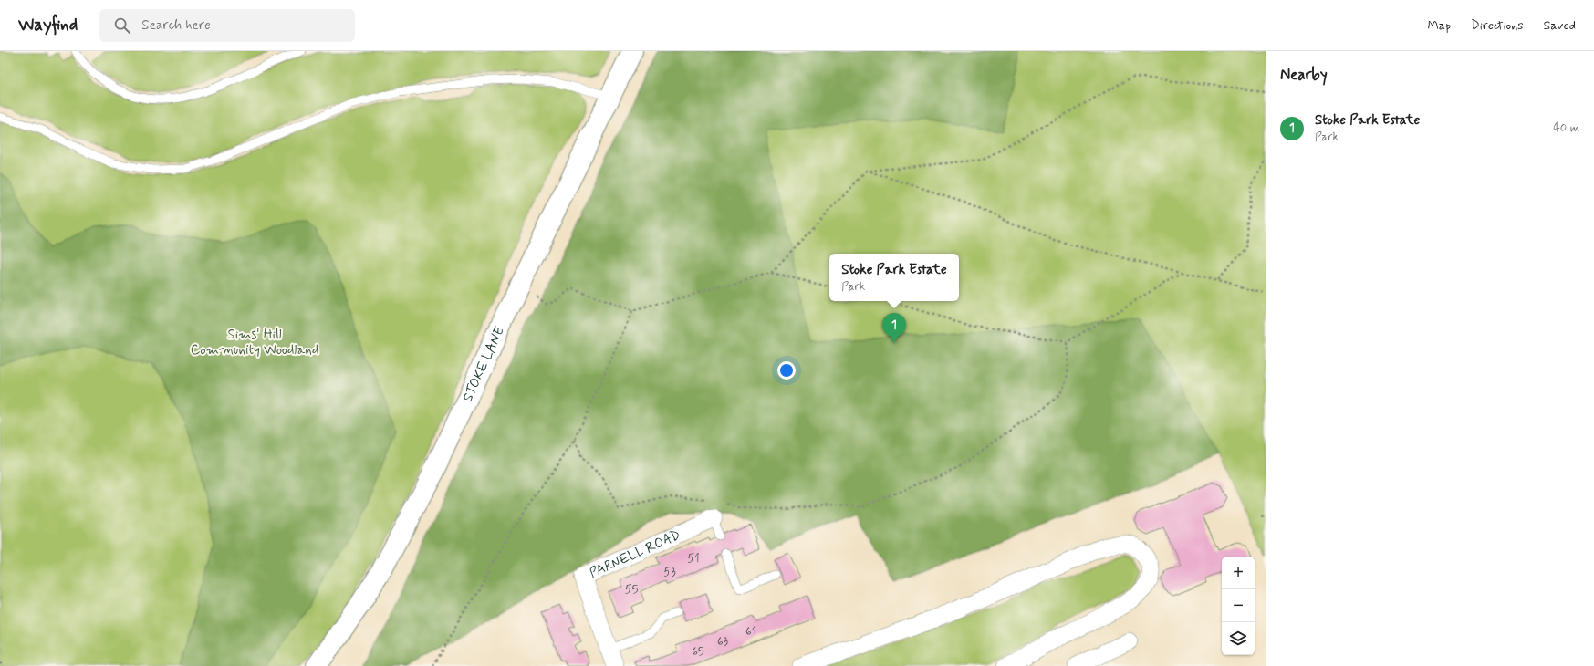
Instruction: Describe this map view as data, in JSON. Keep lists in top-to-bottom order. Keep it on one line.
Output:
{"streets":{"street":["STOKE LANE","PARNELL ROAD"]},"parks":["Sims' Hill Community Woodland"],"house_numbers":["51","53","55","61","63","65"],"page":{"header":"Wayfind","search":"Search here","nav":["Map","Directions","Saved"],"heading":"Nearby","list":[{"mark":"1","name":"Stoke Park Estate","note":"Park","value":"40 m"}],"popup":["Stoke Park Estate","Park"],"pins":"1","map_buttons":["+","−"]}}
